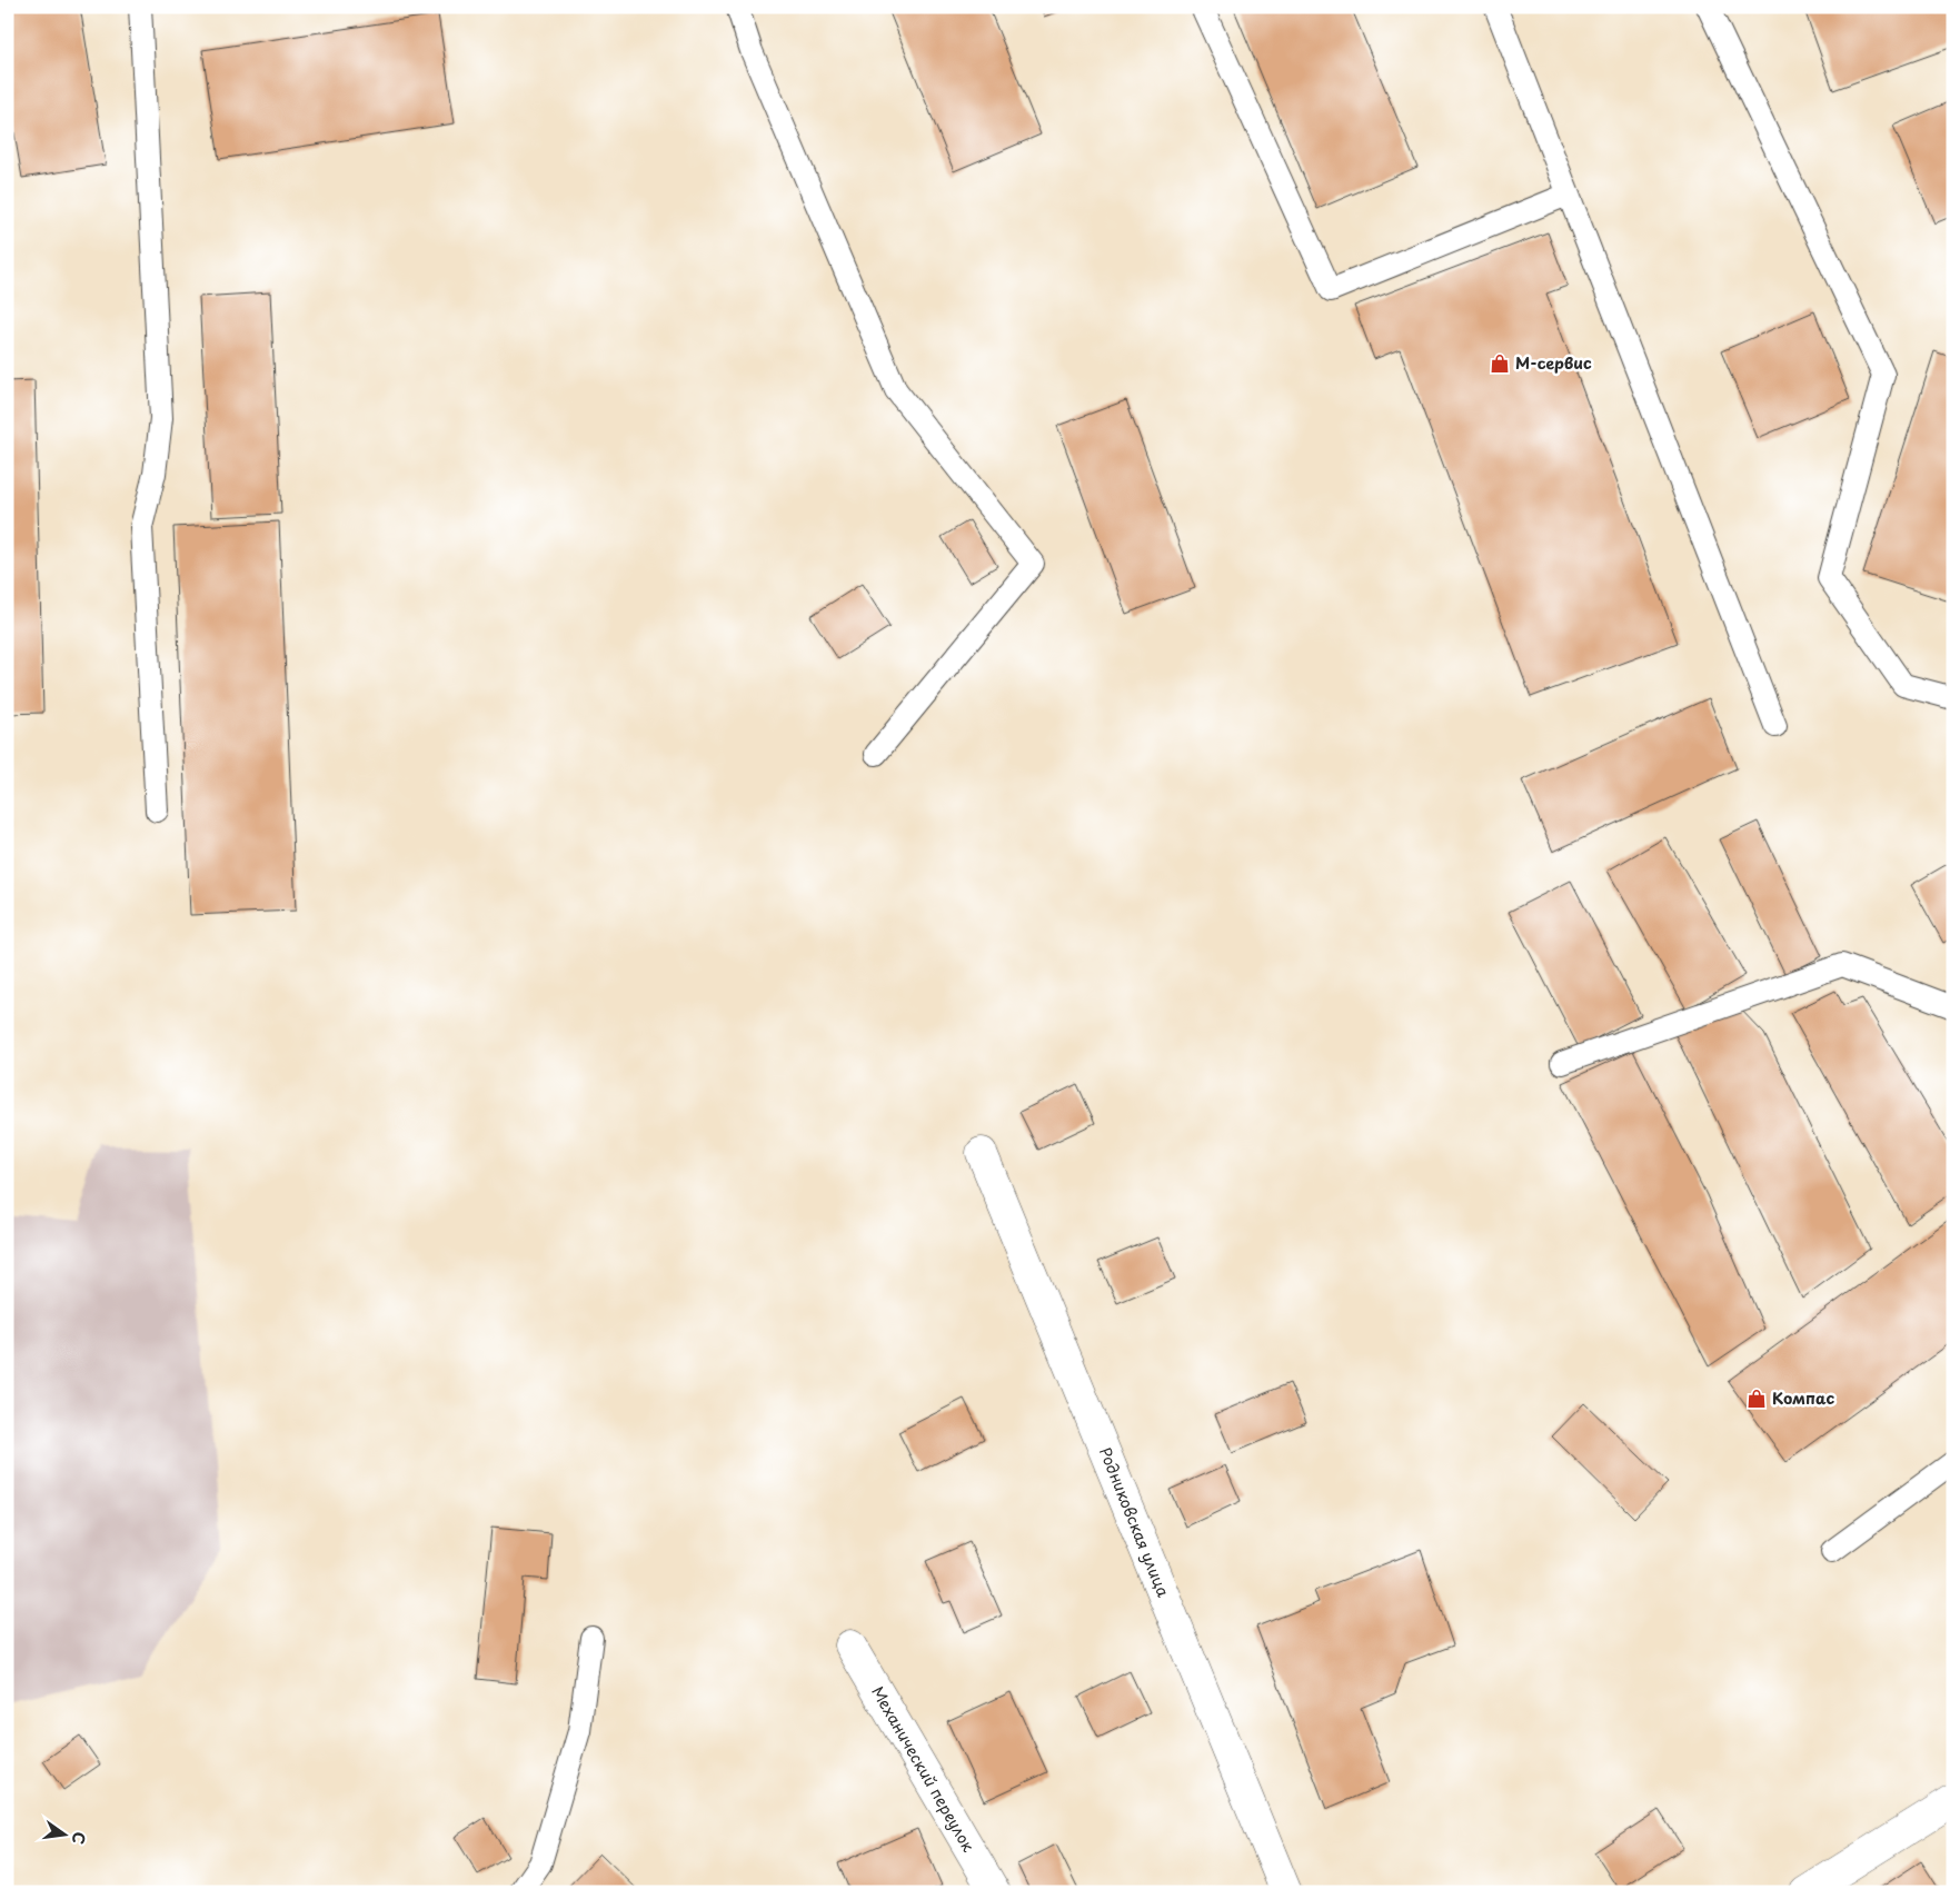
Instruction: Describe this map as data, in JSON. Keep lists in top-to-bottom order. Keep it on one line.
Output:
{"streets":{"street":["Родниковская улица","Механический переулок"]},"places":{"shop":["М-сервис","Компас"]},"north":"right"}
